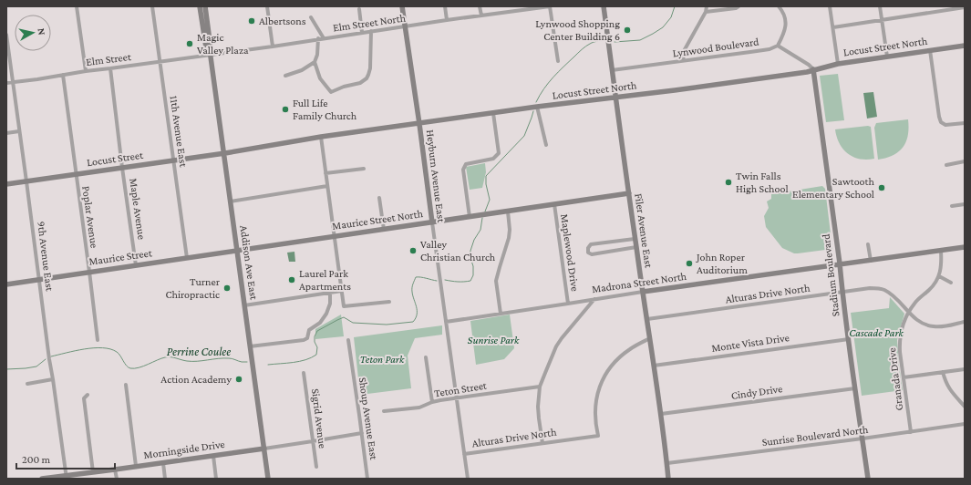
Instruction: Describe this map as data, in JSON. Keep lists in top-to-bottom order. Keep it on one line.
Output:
{"streets":{"street":["Elm Street North","Locust Street North","Lynwood Boulevard","Elm Street","11th Avenue East","Locust Street","Heyburn Avenue East","Maple Avenue","Poplar Avenue","Maurice Street North","Filer Avenue East","Maplewood Drive","9th Avenue East","Maurice Street","Addison Ave East","Stadium Boulevard","Madrona Street North","Alturas Drive North","Monte Vista Drive","Granada Drive","Teton Street","Cindy Drive","Sigrid Avenue","Shoup Avenue East","Sunrise Boulevard North","Morningside Drive"]},"crossings":[["Elm Street North","Elm Street"],["Elm Street North","Heyburn Avenue East"],["Elm Street North","Addison Ave East"],["Locust Street North","Locust Street"],["Locust Street North","Heyburn Avenue East"],["Locust Street North","Filer Avenue East"],["Locust Street North","Addison Ave East"],["Locust Street North","Stadium Boulevard"],["Lynwood Boulevard","Filer Avenue East"],["Elm Street","11th Avenue East"],["Elm Street","Maple Avenue"],["Elm Street","Poplar Avenue"],["Elm Street","9th Avenue East"],["Elm Street","Addison Ave East"],["11th Avenue East","Locust Street"],["11th Avenue East","Maurice Street"],["Locust Street","Maple Avenue"],["Locust Street","Poplar Avenue"],["Locust Street","9th Avenue East"],["Locust Street","Addison Ave East"],["Heyburn Avenue East","Maurice Street North"],["Heyburn Avenue East","Madrona Street North"],["Heyburn Avenue East","Alturas Drive North"],["Heyburn Avenue East","Teton Street"],["Maple Avenue","Maurice Street"],["Poplar Avenue","Maurice Street"],["Maurice Street North","Filer Avenue East"],["Maurice Street North","Maplewood Drive"],["Maurice Street North","Maurice Street"],["Maurice Street North","Addison Ave East"],["Filer Avenue East","Madrona Street North"],["Filer Avenue East","Alturas Drive North"],["Filer Avenue East","Monte Vista Drive"],["Filer Avenue East","Cindy Drive"],["Filer Avenue East","Sunrise Boulevard North"],["Maplewood Drive","Madrona Street North"],["9th Avenue East","Maurice Street"],["9th Avenue East","Morningside Drive"],["Maurice Street","Addison Ave East"],["Addison Ave East","Morningside Drive"],["Stadium Boulevard","Madrona Street North"],["Stadium Boulevard","Alturas Drive North"],["Stadium Boulevard","Monte Vista Drive"],["Stadium Boulevard","Cindy Drive"],["Stadium Boulevard","Sunrise Boulevard North"],["Madrona Street North","Granada Drive"],["Alturas Drive North","Granada Drive"],["Granada Drive","Sunrise Boulevard North"]],"water":["Perrine Coulee"],"parks":["Cascade Park","Sunrise Park","Teton Park"],"places":["Albertsons","Lynwood Shopping Center Building 6","Magic Valley Plaza","Full Life Family Church","Twin Falls High School","Sawtooth Elementary School","Valley Christian Church","John Roper Auditorium","Laurel Park Apartments","Turner Chiropractic","Action Academy"],"scale_bar":"200 m","north":"right"}
